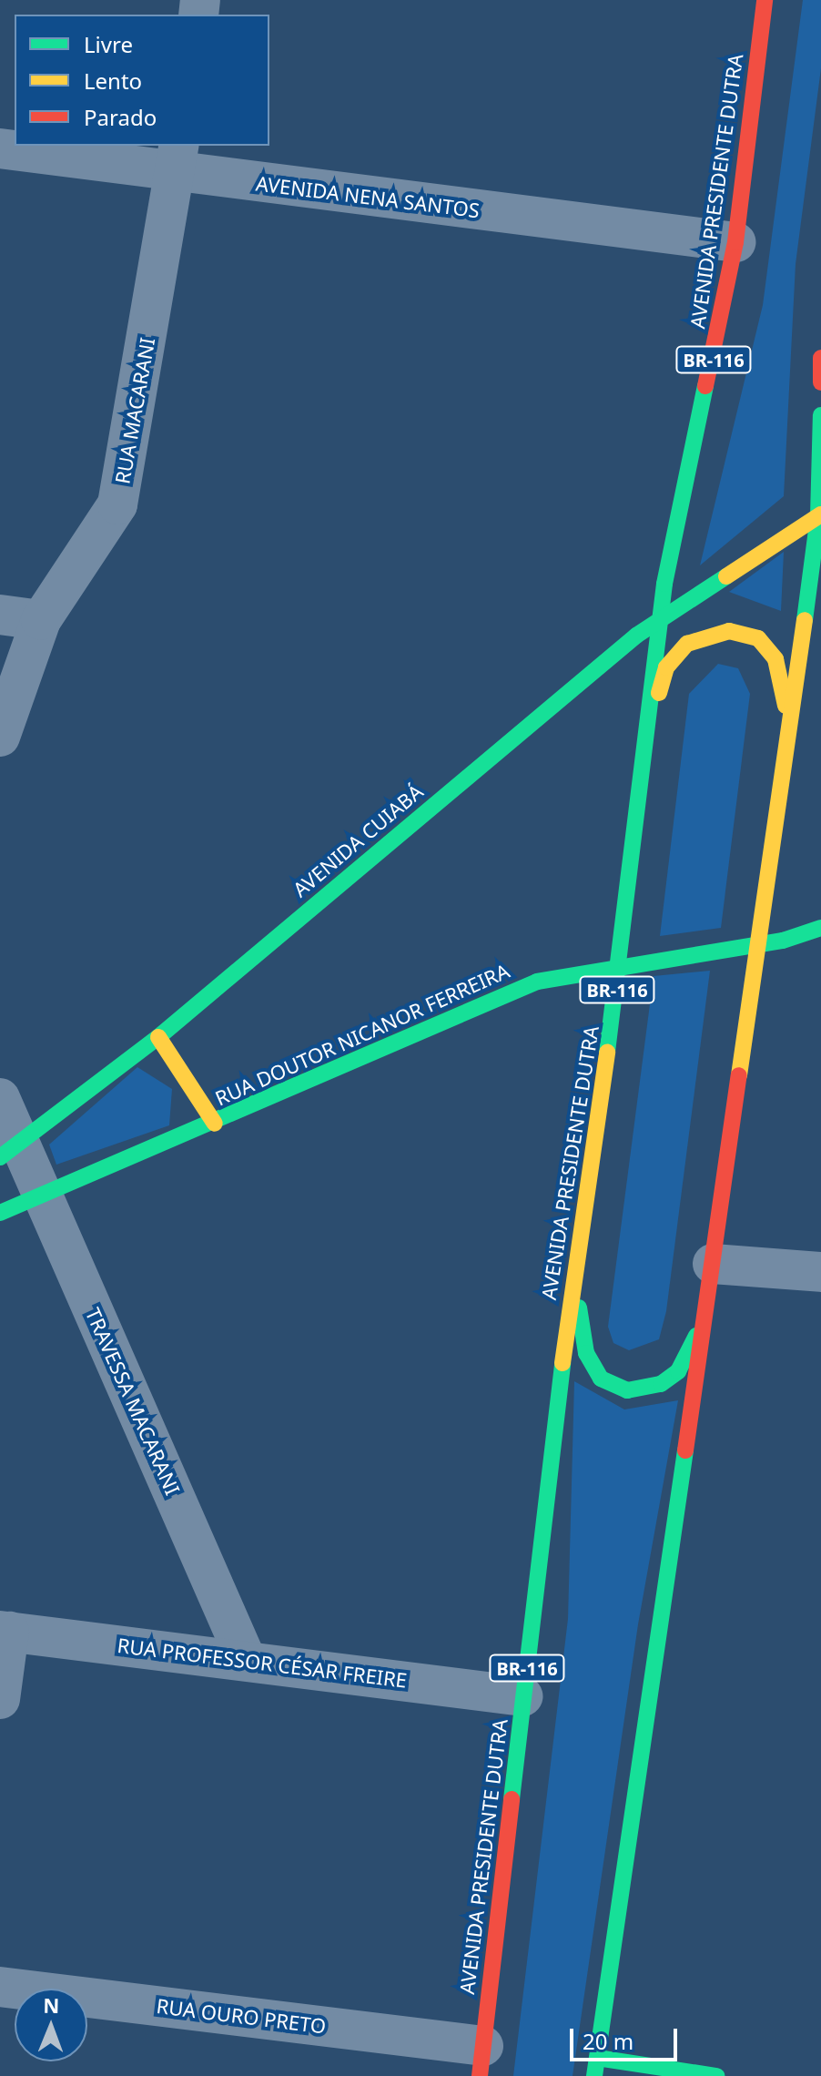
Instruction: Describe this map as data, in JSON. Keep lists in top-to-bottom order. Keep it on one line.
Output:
{"streets":{"main road":["AVENIDA PRESIDENTE DUTRA","BR-116","AVENIDA CUIABÁ","RUA DOUTOR NICANOR FERREIRA"],"street":["AVENIDA NENA SANTOS","RUA MACARANI","TRAVESSA MACARANI","RUA PROFESSOR CÉSAR FREIRE","RUA OURO PRETO"]},"crossings":[["AVENIDA PRESIDENTE DUTRA","AVENIDA NENA SANTOS"],["AVENIDA PRESIDENTE DUTRA","AVENIDA CUIABÁ"],["AVENIDA PRESIDENTE DUTRA","RUA DOUTOR NICANOR FERREIRA"],["AVENIDA PRESIDENTE DUTRA","RUA PROFESSOR CÉSAR FREIRE"],["AVENIDA PRESIDENTE DUTRA","RUA OURO PRETO"],["AVENIDA NENA SANTOS","RUA MACARANI"],["AVENIDA CUIABÁ","TRAVESSA MACARANI"],["RUA DOUTOR NICANOR FERREIRA","TRAVESSA MACARANI"],["TRAVESSA MACARANI","RUA PROFESSOR CÉSAR FREIRE"]],"legend":["Livre","Lento","Parado"],"scale_bar":"20 m","north":"top"}
